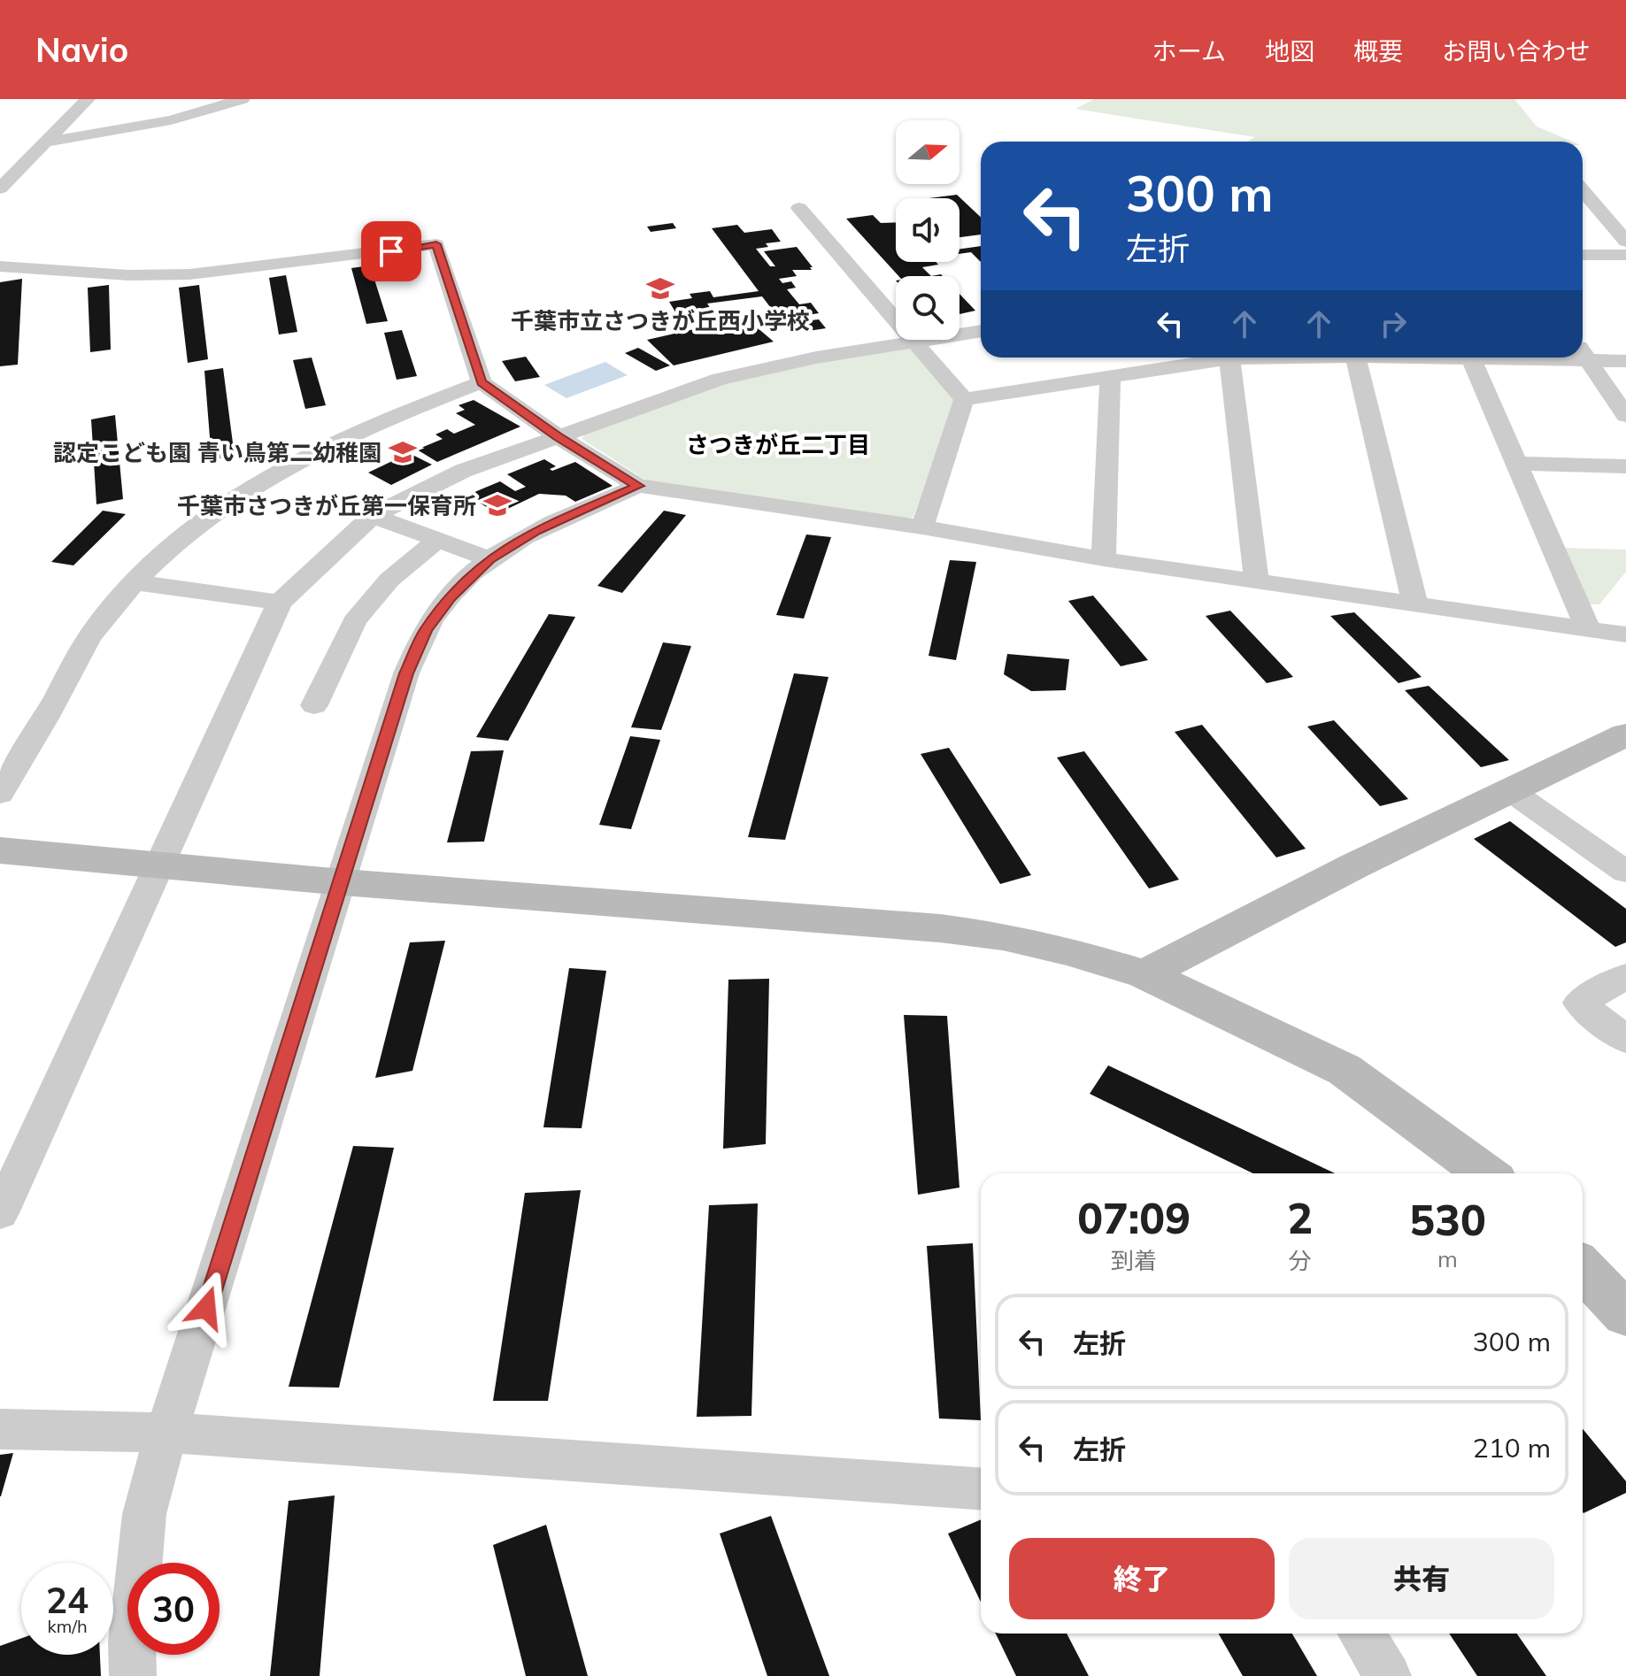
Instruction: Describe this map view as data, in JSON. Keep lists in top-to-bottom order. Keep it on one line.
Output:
{"districts":["さつきが丘二丁目"],"places":{"school or university":["千葉市立さつきが丘西小学校","認定こども園 青い鳥第二幼稚園","千葉市さつきが丘第一保育所"]},"north":"right","page":{"header":"Navio","nav":["ホーム","地図","概要","お問い合わせ"],"turn":["300 m","左折"],"eta":["07:09","到着","2","分","530","m"],"list":[{"name":"左折","value":"300 m"},{"name":"左折","value":"210 m"}],"buttons":["終了","共有"],"speed":"24 km/h","limit":"30"}}
